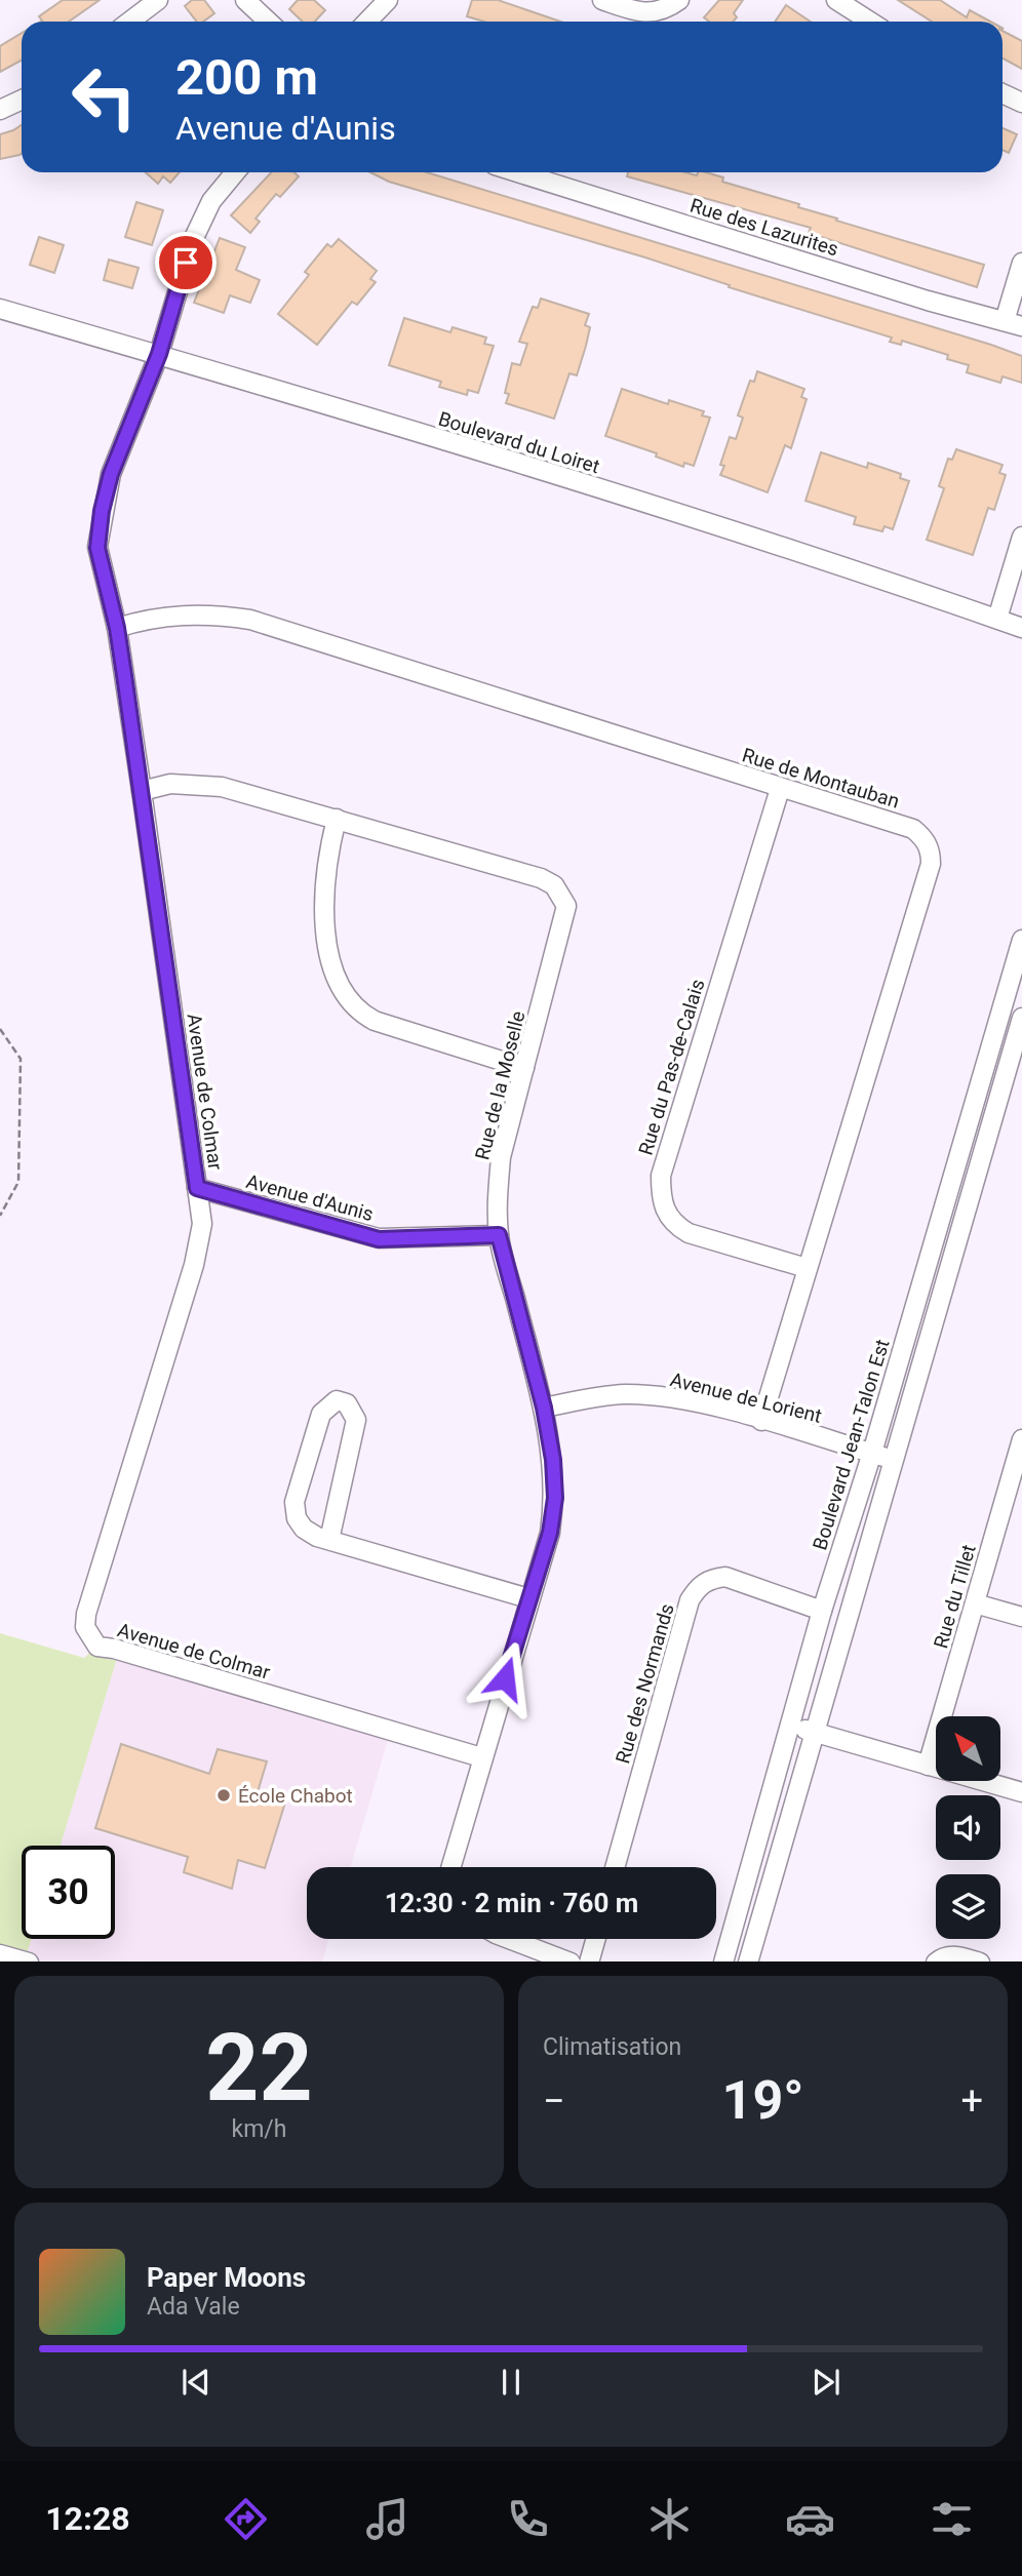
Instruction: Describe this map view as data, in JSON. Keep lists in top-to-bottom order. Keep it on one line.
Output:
{"streets":{"street":["Rue des Lazurites","Boulevard du Loiret","Rue de Montauban","Rue du Pas-de-Calais","Rue de la Moselle","Avenue de Colmar","Avenue d'Aunis","Avenue de Lorient","Boulevard Jean-Talon Est","Rue du Tillet","Rue des Normands"]},"crossings":[["Boulevard du Loiret","Avenue de Colmar"],["Rue de Montauban","Rue du Pas-de-Calais"],["Rue de Montauban","Avenue de Colmar"],["Rue de Montauban","Avenue de Lorient"],["Rue de la Moselle","Avenue de Colmar"],["Rue de la Moselle","Avenue d'Aunis"],["Rue de la Moselle","Avenue de Lorient"],["Avenue de Colmar","Avenue d'Aunis"],["Avenue de Lorient","Boulevard Jean-Talon Est"],["Boulevard Jean-Talon Est","Rue des Normands"]],"places":["École Chabot"],"north":"top left","page":{"turn":["200 m","Avenue d'Aunis"],"limit":"30","trip":"12:30 · 2 min · 760 m","tile":[["22","km/h"],"Climatisation"],"heat":["−","19°","+"],"song":["Paper Moons","Ada Vale"],"tabs":"12:28"}}
